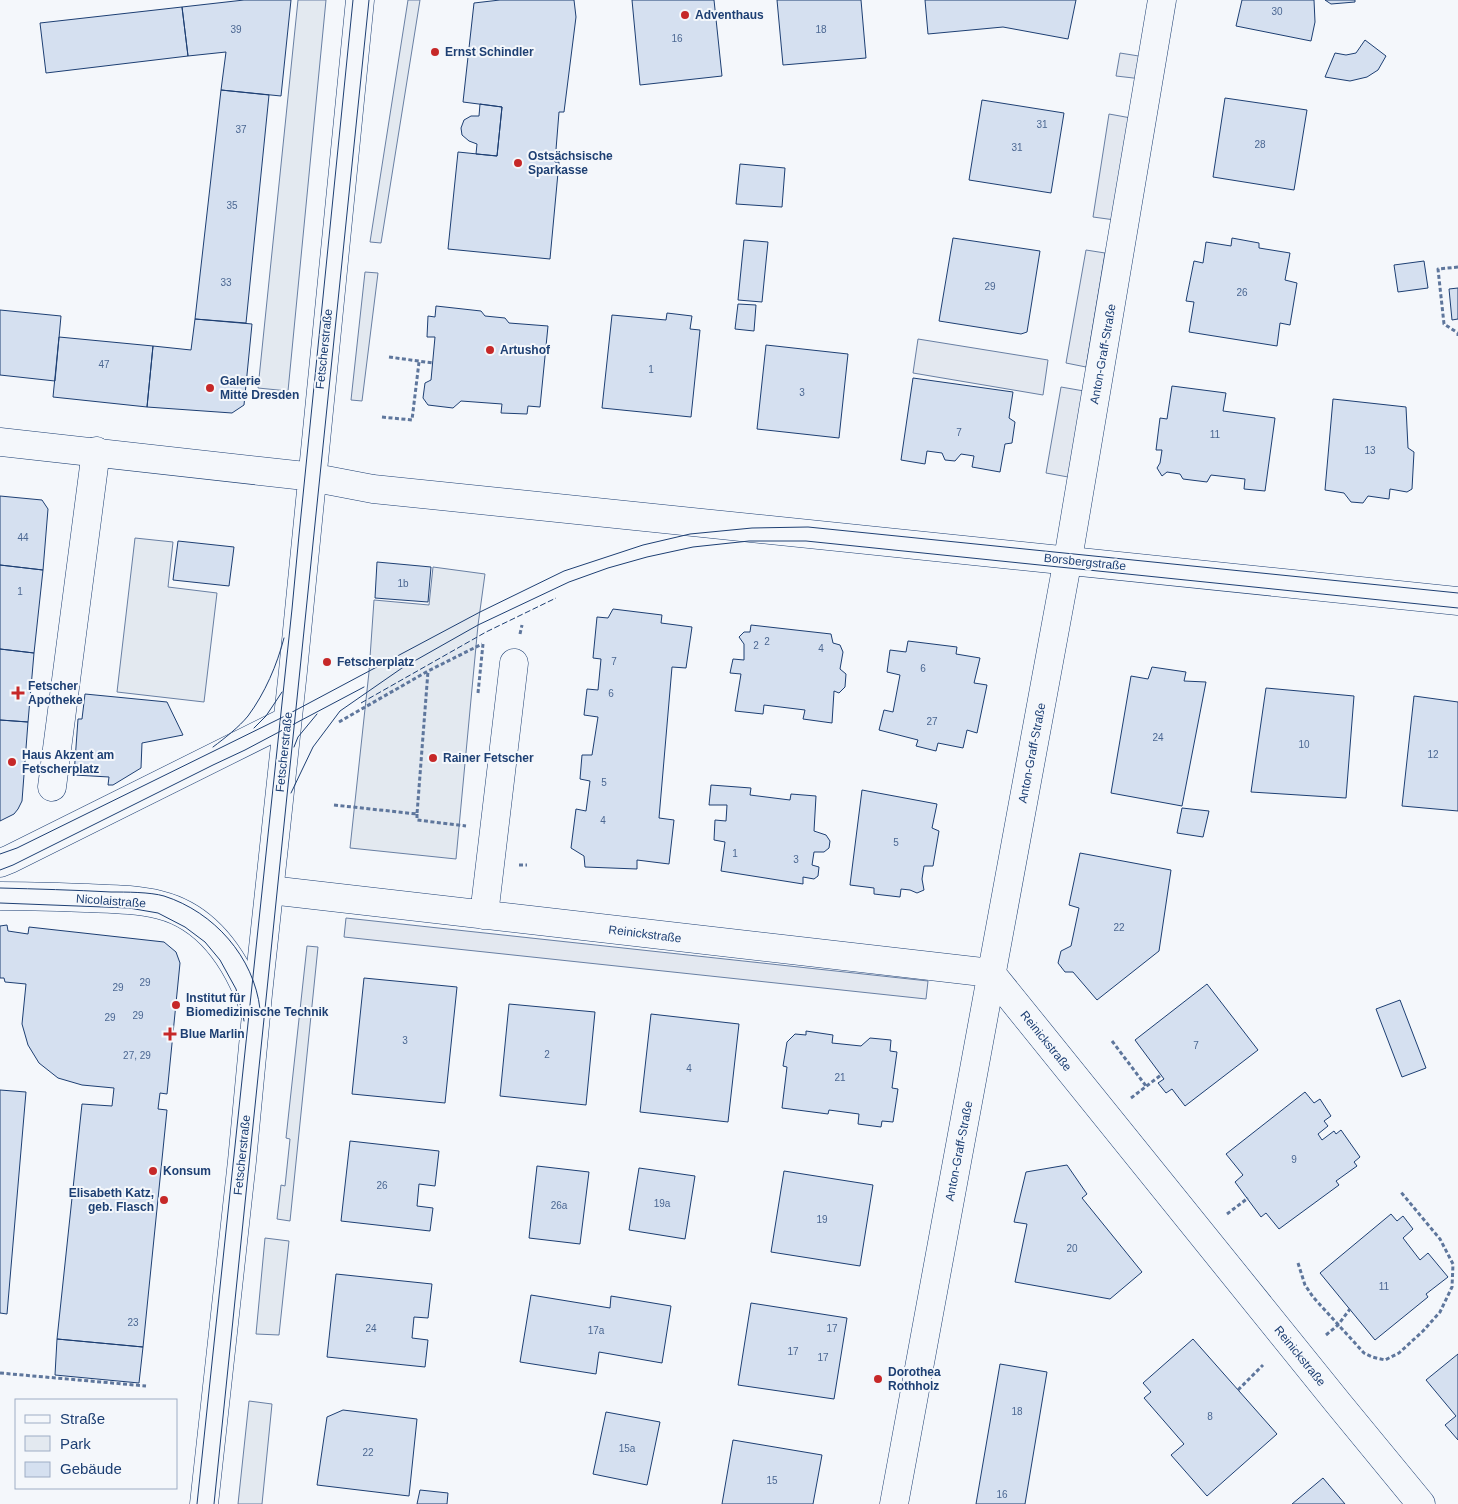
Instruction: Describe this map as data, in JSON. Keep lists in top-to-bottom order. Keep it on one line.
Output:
{"streets":{"street":["Fetscherstraße","Anton-Graff-Straße","Borsbergstraße","Nicolaistraße","Reinickstraße"]},"crossings":[["Fetscherstraße","Borsbergstraße"],["Fetscherstraße","Nicolaistraße"],["Anton-Graff-Straße","Borsbergstraße"],["Anton-Graff-Straße","Reinickstraße"]],"places":{"other":["Adventhaus","Ernst Schindler","Ostsächsische Sparkasse","Artushof","Galerie Mitte Dresden","Fetscherplatz","Rainer Fetscher","Haus Akzent am Fetscherplatz","Institut für Biomedizinische Technik","Konsum","Elisabeth Katz, geb. Flasch","Dorothea Rothholz"],"health":["Fetscher Apotheke","Blue Marlin"]},"house_numbers":["30","39","18","16","31","37","28","31","35","33","29","26","47","1","3","7","11","13","44","1b","1","2","2","4","7","6","6","27","24","10","12","5","4","5","1","3","22","29","29","29","29","3","7","2","27, 29","4","21","9","26","19a","26a","19","20","11","23","24","17","17a","17","17","18","8","15a","22","15","16"],"legend":["Straße","Park","Gebäude"]}
